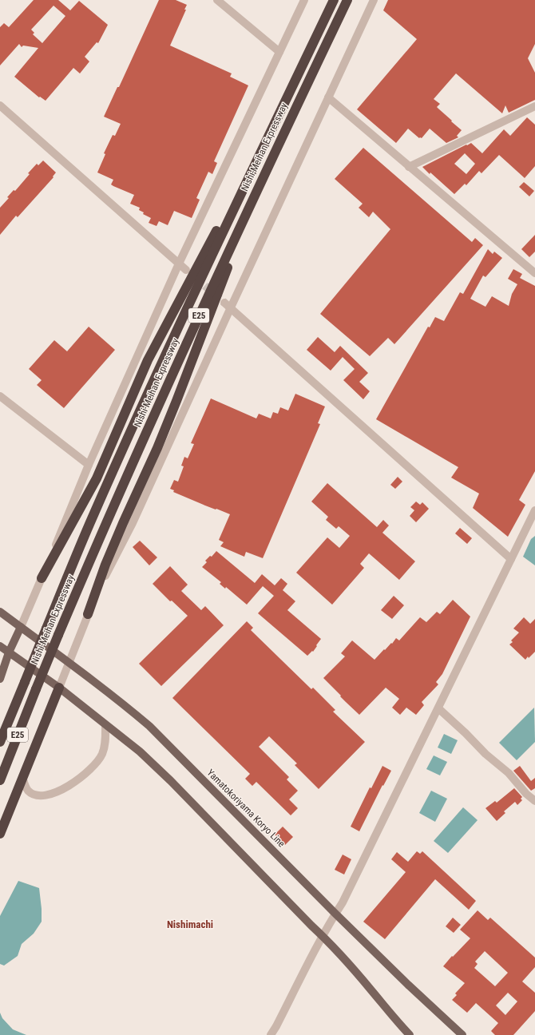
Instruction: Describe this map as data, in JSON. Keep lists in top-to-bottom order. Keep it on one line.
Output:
{"streets":{"highway":["Nishi-Meihan Expressway","E25"],"main road":["Yamatokoriyama Koryo Line"]},"districts":["Nishimachi"]}
